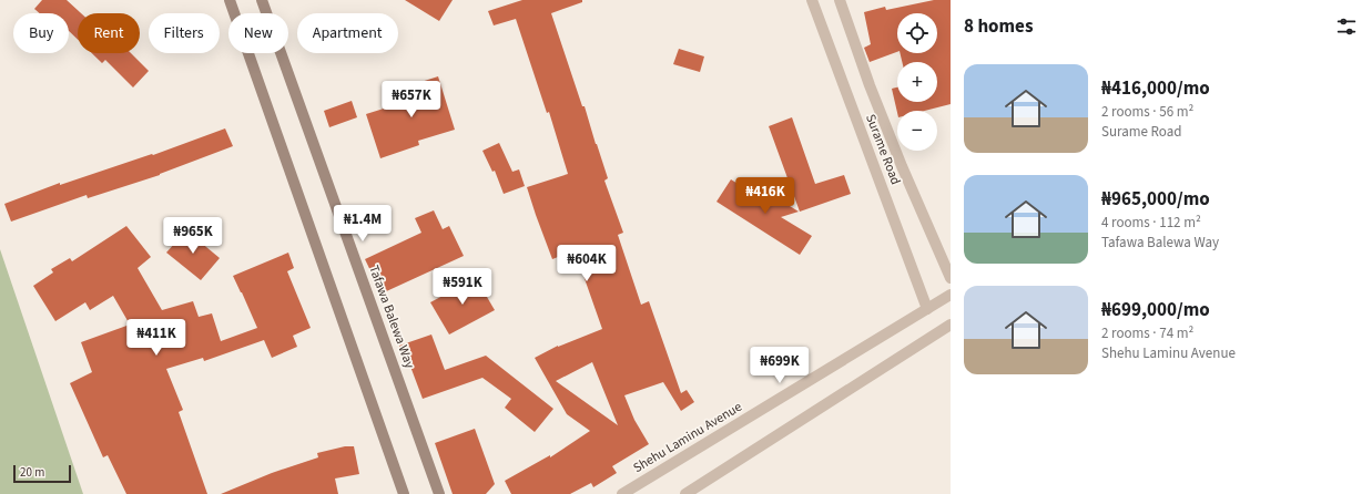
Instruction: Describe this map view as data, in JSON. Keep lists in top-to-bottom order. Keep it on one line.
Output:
{"streets":{"main road":["Tafawa Balewa Way"],"street":["Surame Road","Shehu Laminu Avenue"]},"crossings":[["Surame Road","Shehu Laminu Avenue"]],"scale_bar":"20 m","page":{"heading":"8 homes","map_buttons":["+","−"],"chip":["Buy","Rent","Filters","New","Apartment"],"list":[{"name":"₦416,000/mo","note":"2 rooms · 56 m² · Surame Road"},{"name":"₦965,000/mo","note":"4 rooms · 112 m² · Tafawa Balewa Way"},{"name":"₦699,000/mo","note":"2 rooms · 74 m² · Shehu Laminu Avenue"}],"price":["₦657K","₦416K","₦1.4M","₦965K","₦604K","₦591K","₦411K","₦699K"],"scale":"20 m"}}
